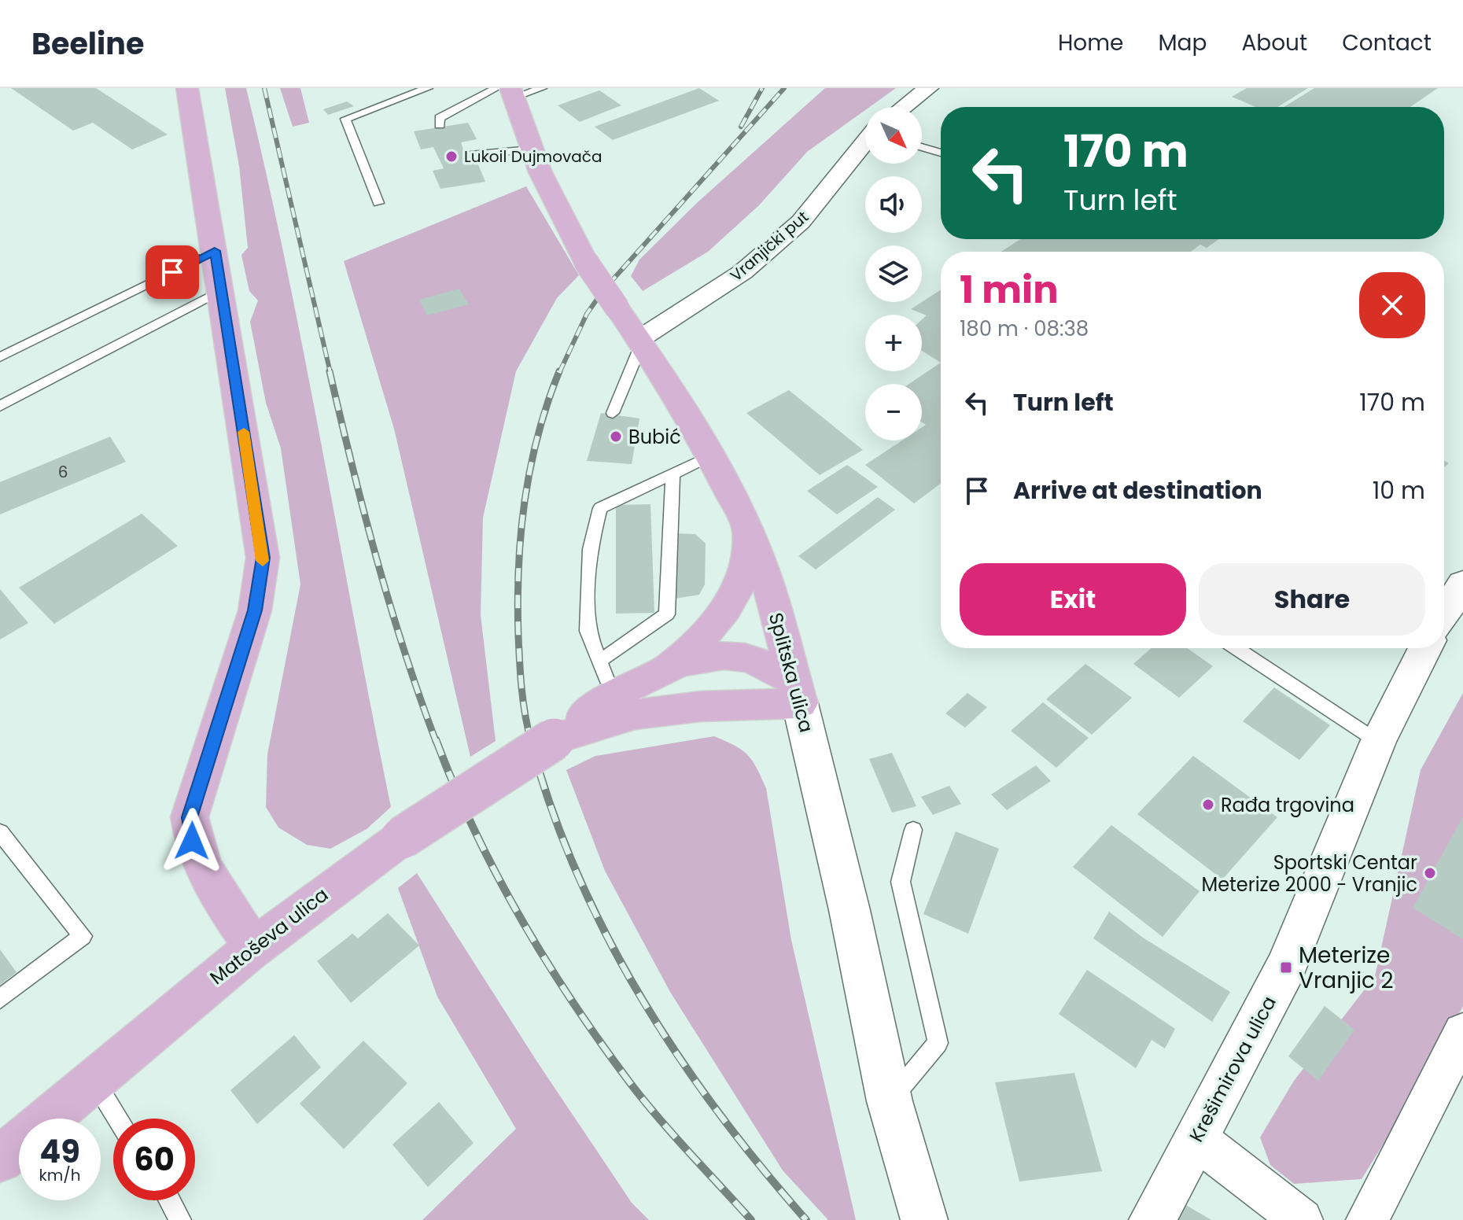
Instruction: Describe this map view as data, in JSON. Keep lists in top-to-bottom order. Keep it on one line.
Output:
{"streets":{"main road":["Splitska ulica","Matoševa ulica","Krešimirova ulica"],"street":["Vranjički put"]},"crossings":[["Vranjički put","Splitska ulica"],["Splitska ulica","Matoševa ulica"]],"places":{"other":["Lukoil Dujmovača","Bubić","Rađa trgovina","Sportski Centar Meterize 2000 - Vranjic"],"transit":["Meterize Vranjic 2"]},"house_numbers":["6"],"north":"bottom right","page":{"header":"Beeline","nav":["Home","Map","About","Contact"],"map_buttons":["+","−"],"turn":["170 m","Turn left"],"heading":["1 min","180 m · 08:38"],"list":[{"name":"Turn left","value":"170 m"},{"name":"Arrive at destination","value":"10 m"}],"buttons":["Exit","Share"],"speed":"49 km/h","limit":"60"}}
